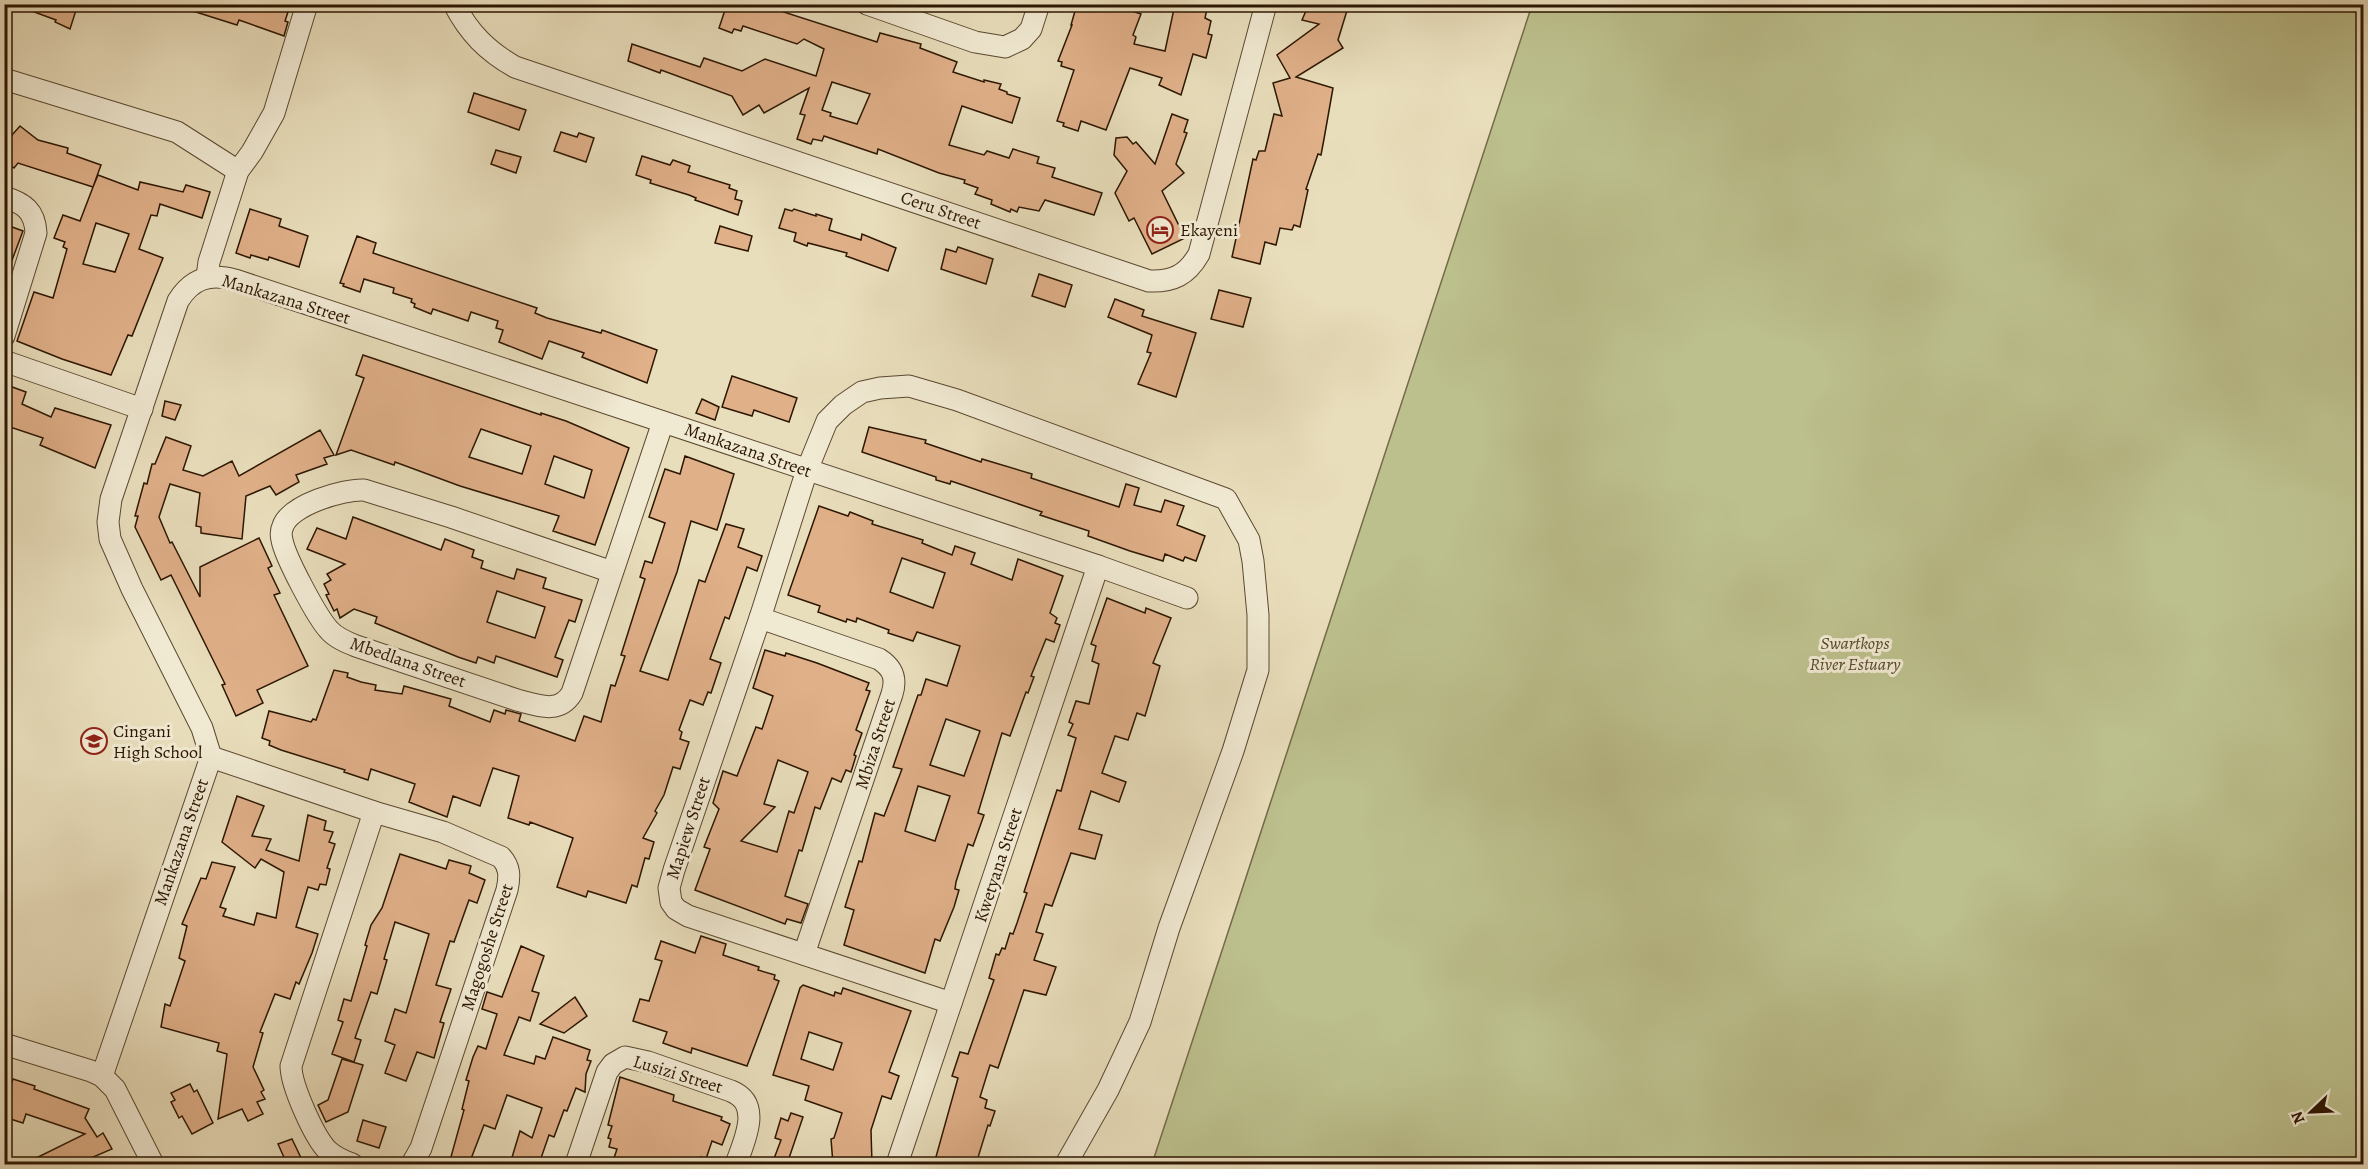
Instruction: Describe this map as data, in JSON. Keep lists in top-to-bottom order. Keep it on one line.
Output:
{"streets":{"street":["Ceru Street","Mankazana Street","Mbedlana Street","Mbiza Street","Mapiew Street","Kwetyana Street","Magogoshe Street","Lusizi Street"]},"crossings":[["Mankazana Street","Mbedlana Street"],["Mankazana Street","Mapiew Street"],["Mankazana Street","Kwetyana Street"],["Mankazana Street","Magogoshe Street"],["Mbiza Street","Mapiew Street"],["Mapiew Street","Kwetyana Street"]],"parks":["Swartkops River Estuary"],"places":{"hotel":["Ekayeni"],"school or university":["Cingani High School"]},"north":"bottom left"}
